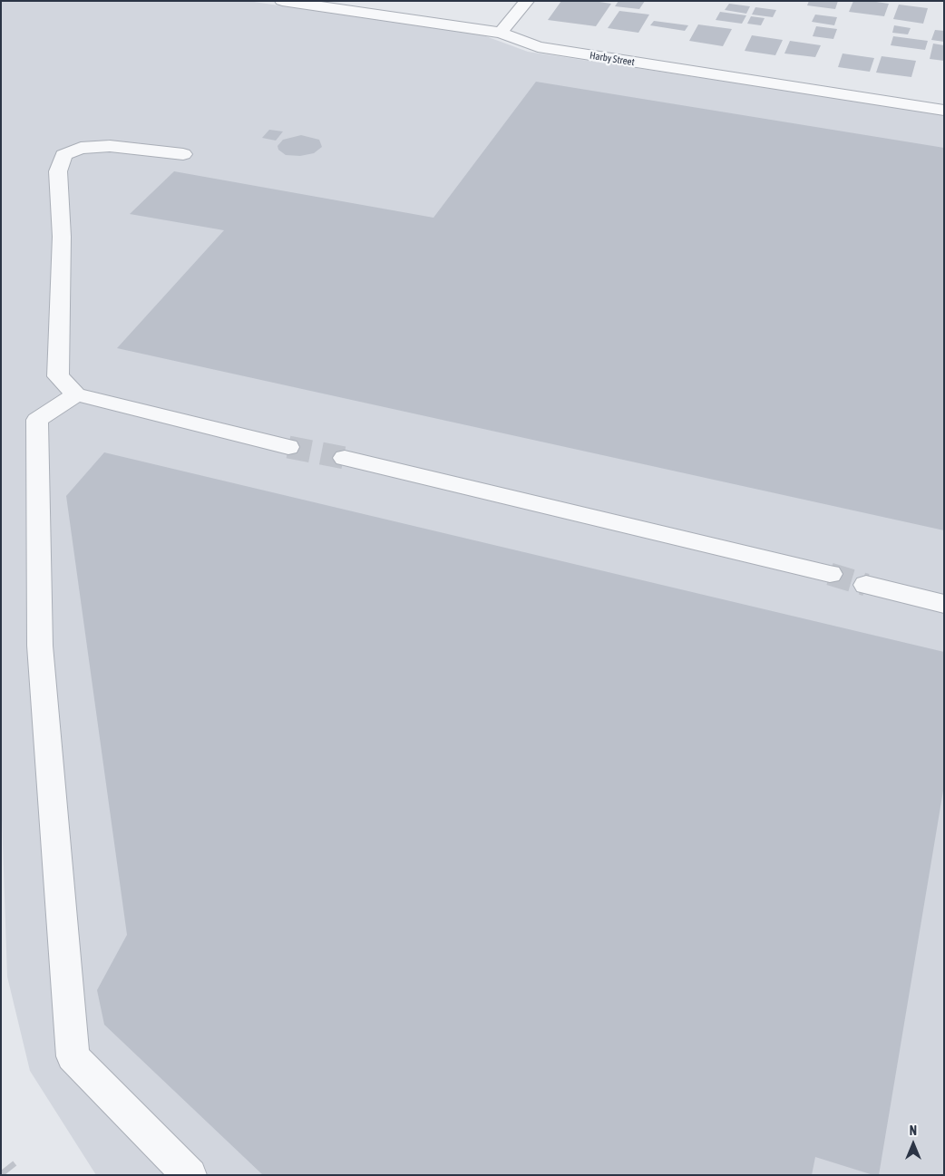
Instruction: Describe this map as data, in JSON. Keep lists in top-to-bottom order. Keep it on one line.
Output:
{"streets":{"street":["Harby Street"]},"north":"top"}
